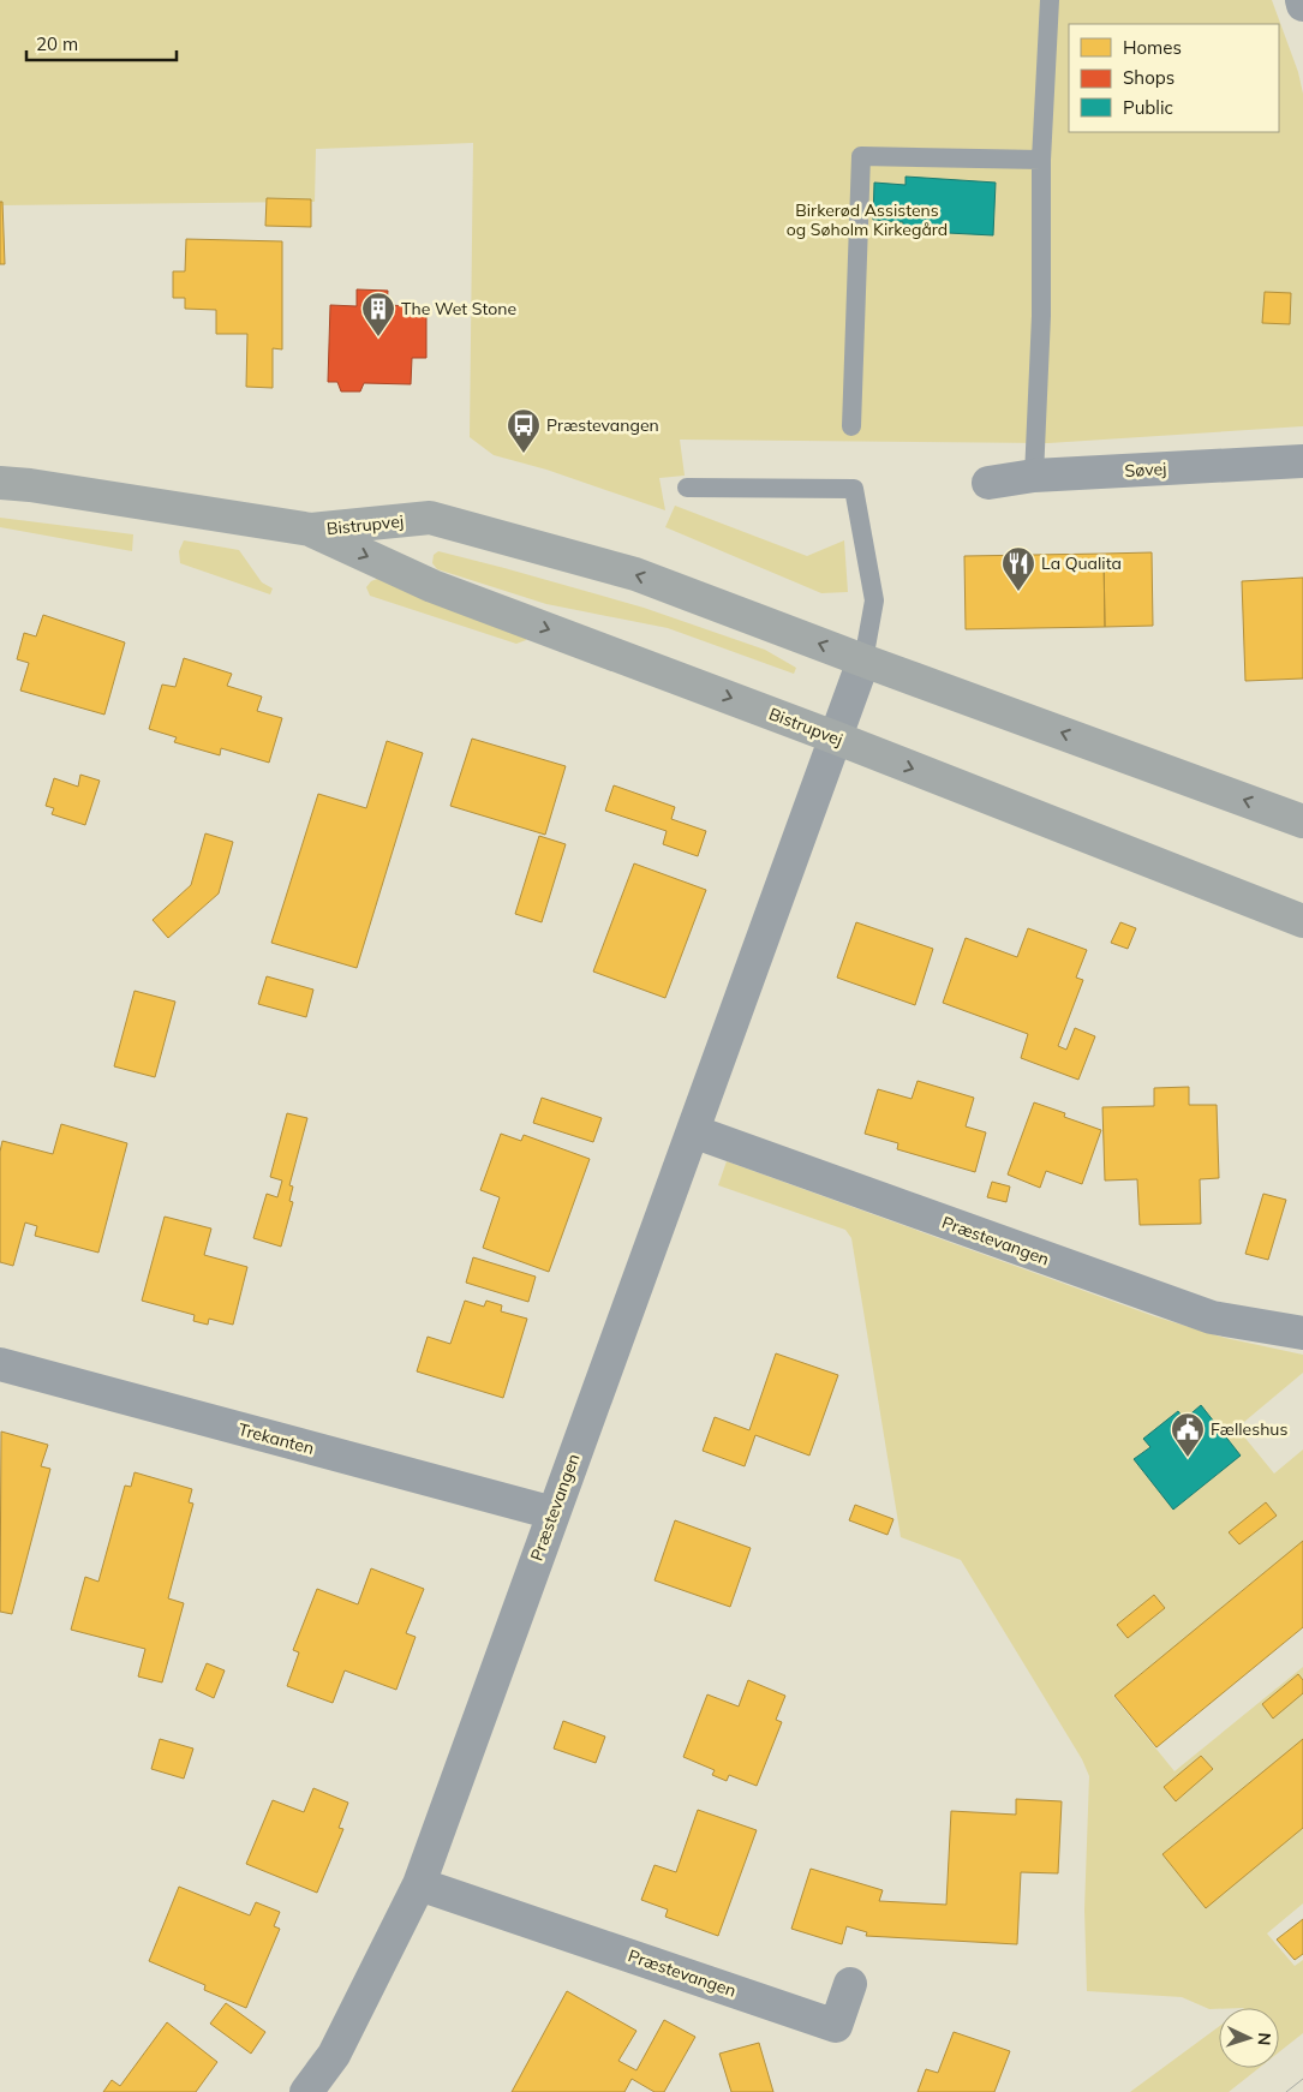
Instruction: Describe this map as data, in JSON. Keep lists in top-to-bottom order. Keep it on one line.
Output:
{"streets":{"main road":["Bistrupvej"],"street":["Søvej","Præstevangen","Trekanten"]},"crossings":[["Bistrupvej","Præstevangen"],["Præstevangen","Trekanten"]],"parks":["Birkerød Assistens og Søholm Kirkegård"],"places":{"building":["The Wet Stone"],"bus stop":["Præstevangen"],"restaurant":["La Qualita"],"public building":["Fælleshus"]},"legend":["Homes","Shops","Public"],"scale_bar":"20 m","north":"right"}
